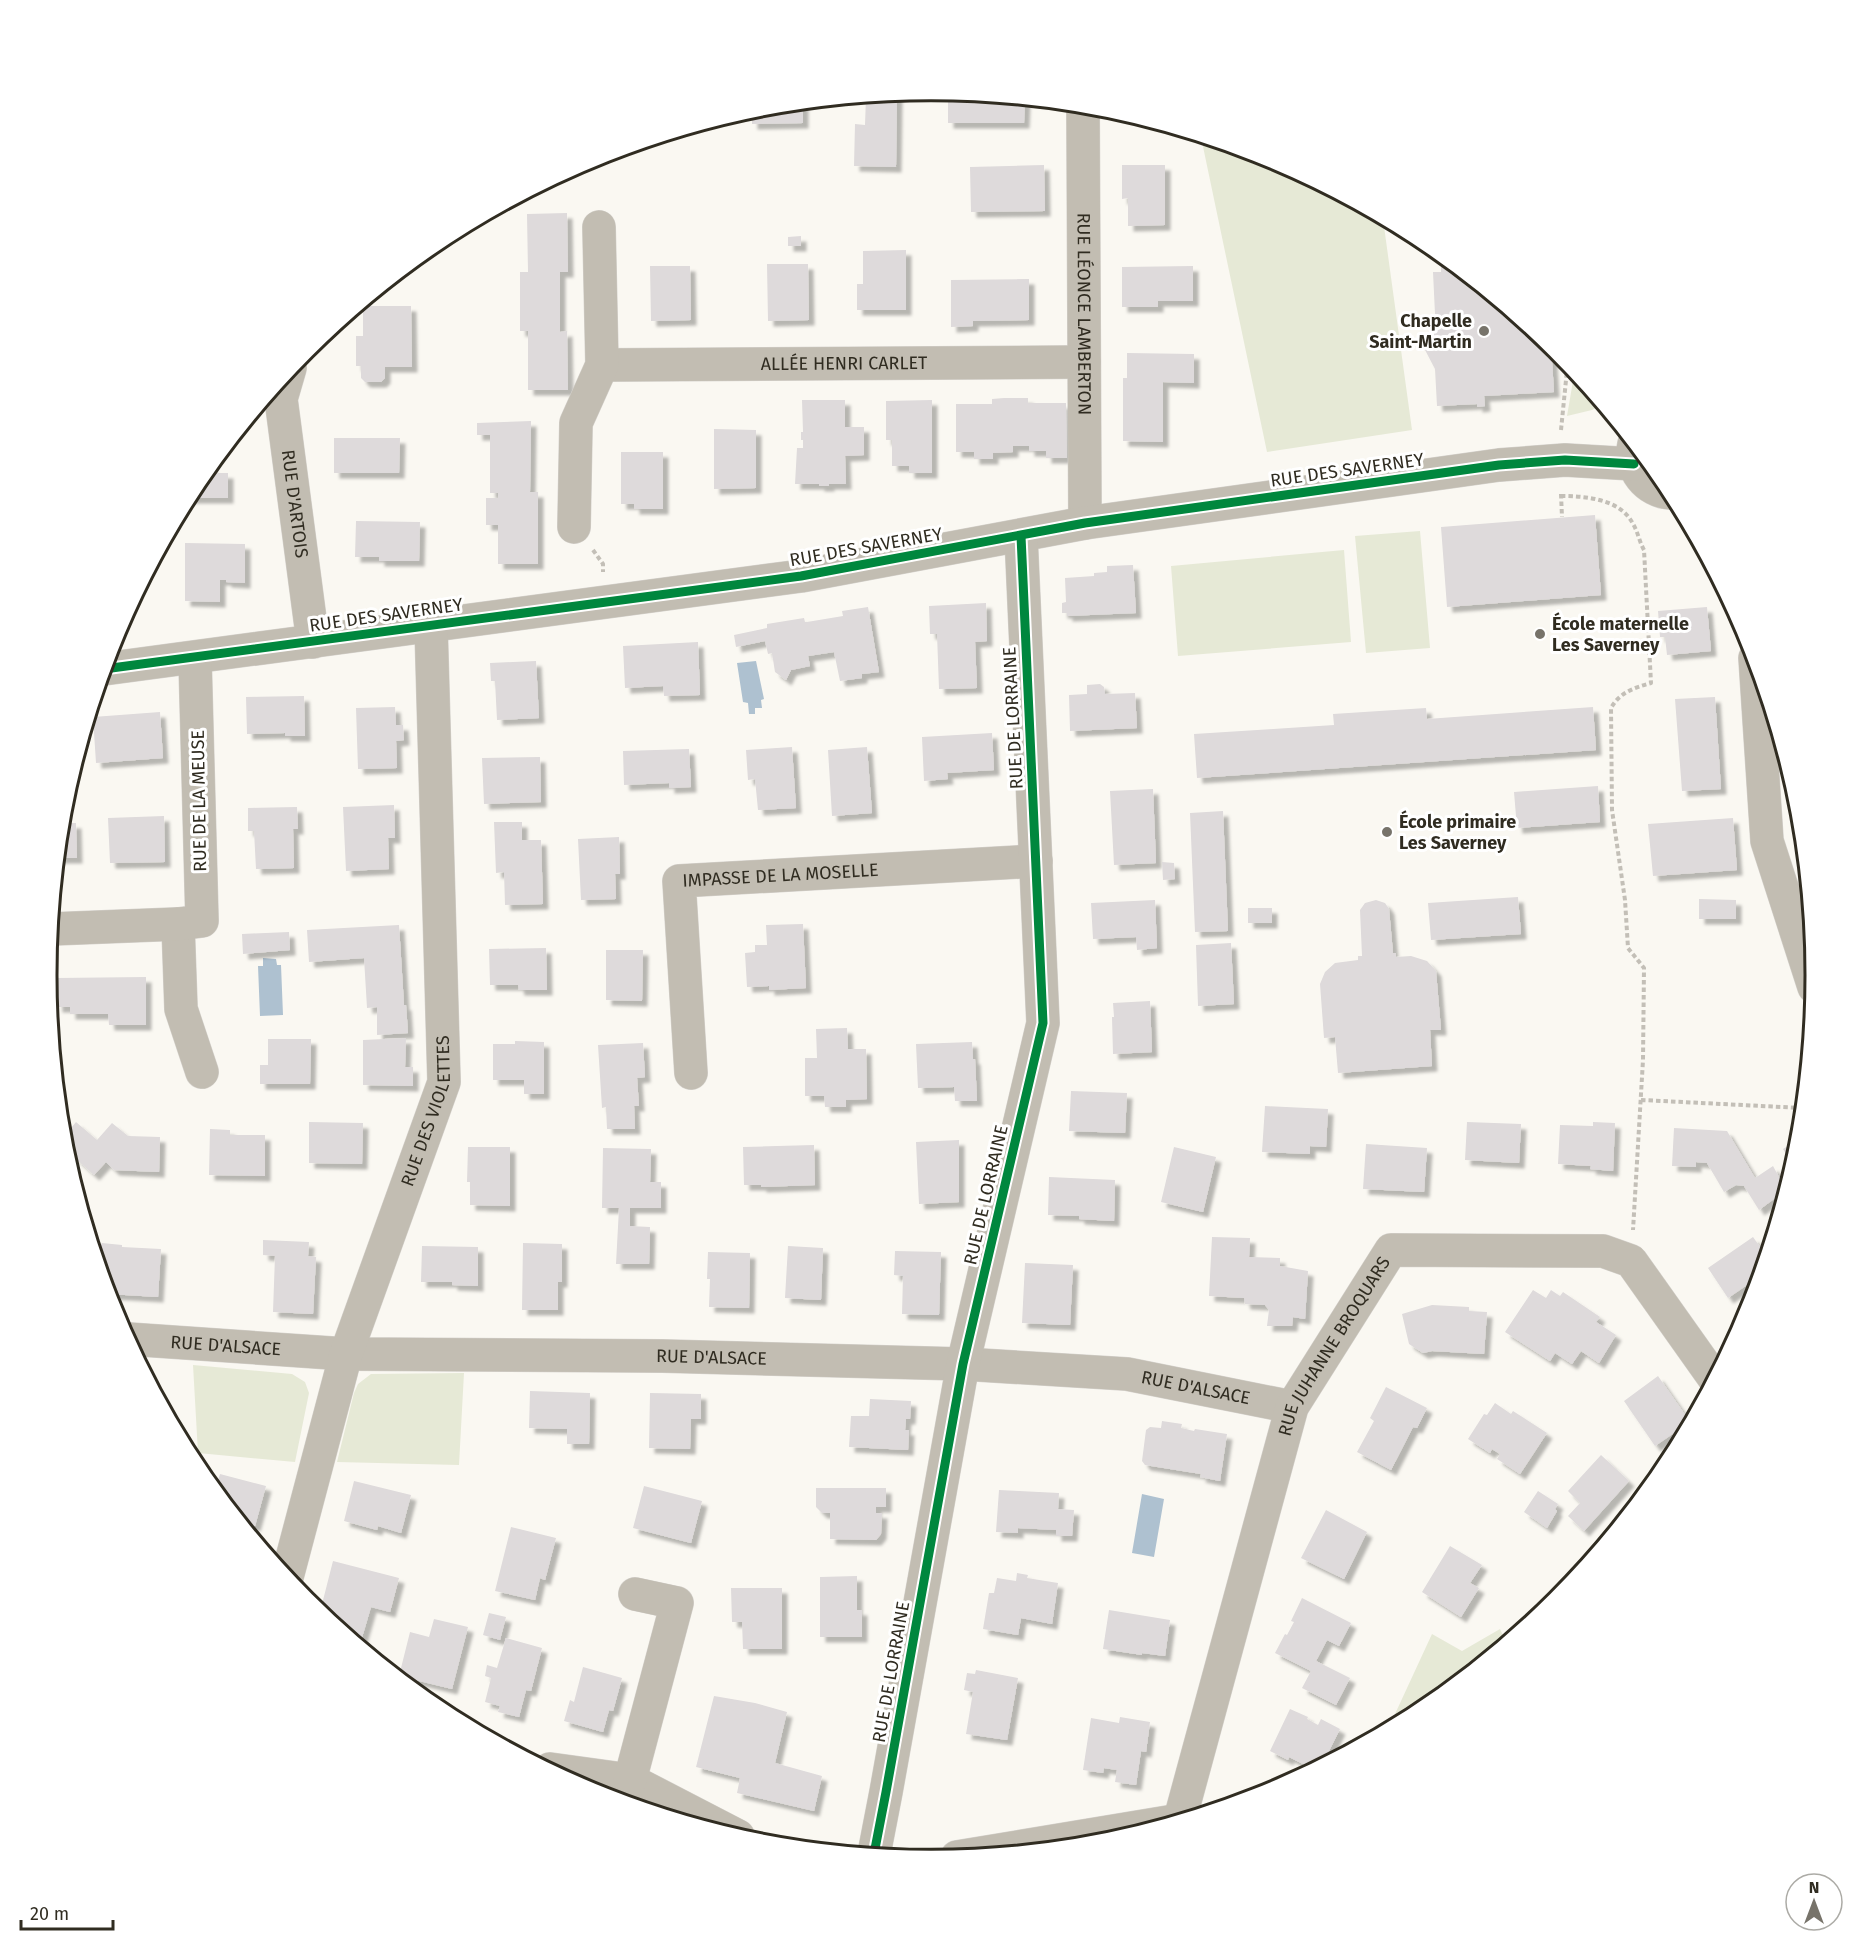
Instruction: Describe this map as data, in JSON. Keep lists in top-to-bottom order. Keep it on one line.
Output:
{"streets":{"street":["RUE LÉONCE LAMBERTON","ALLÉE HENRI CARLET","RUE DES SAVERNEY","RUE D'ARTOIS","RUE DE LORRAINE","RUE DE LA MEUSE","IMPASSE DE LA MOSELLE","RUE DES VIOLETTES","RUE D'ALSACE","RUE JUHANNE BROQUARS"]},"crossings":[["RUE LÉONCE LAMBERTON","ALLÉE HENRI CARLET"],["RUE LÉONCE LAMBERTON","RUE DES SAVERNEY"],["RUE DES SAVERNEY","RUE D'ARTOIS"],["RUE DES SAVERNEY","RUE DE LORRAINE"],["RUE DES SAVERNEY","RUE DE LA MEUSE"],["RUE DES SAVERNEY","RUE DES VIOLETTES"],["RUE DE LORRAINE","IMPASSE DE LA MOSELLE"],["RUE DE LORRAINE","RUE D'ALSACE"],["RUE DES VIOLETTES","RUE D'ALSACE"],["RUE D'ALSACE","RUE JUHANNE BROQUARS"]],"places":["Chapelle Saint-Martin","École maternelle Les Saverney","École primaire Les Saverney"],"scale_bar":"20 m","north":"top"}
